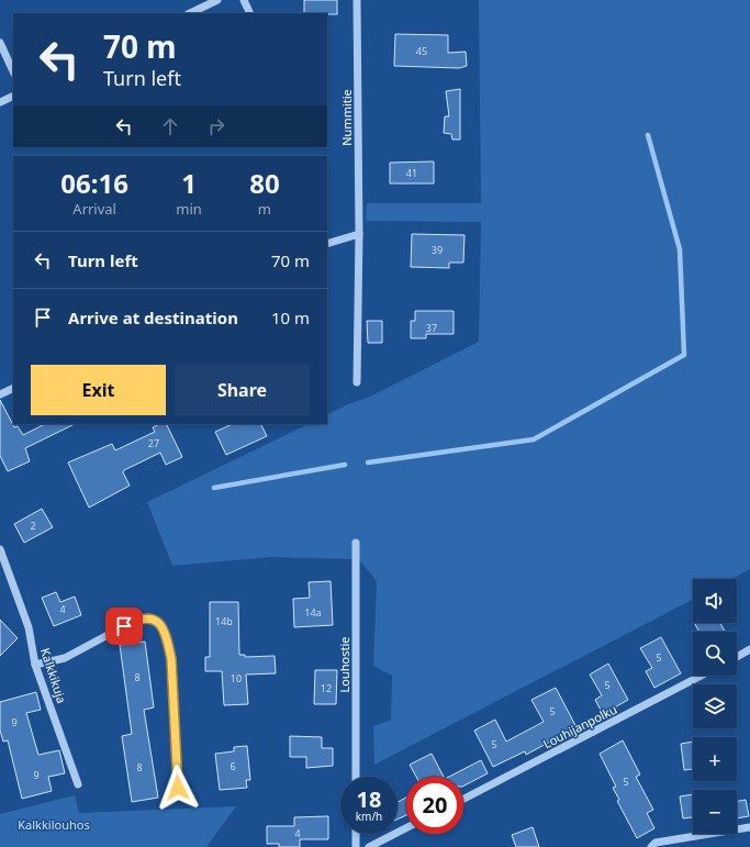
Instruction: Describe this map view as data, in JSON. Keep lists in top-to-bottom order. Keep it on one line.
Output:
{"streets":{"street":["Nummitie","Louhostie","Kalkkikuja","Louhijanpolku"]},"parks":["Kalkkilouhos"],"house_numbers":["45","41","39","37","27","2","4","14a","14b","5","8","10","5","12","5","9","5","6","8","9","5","4"],"page":{"turn":["70 m","Turn left"],"eta":["06:16","Arrival","1","min","80","m"],"list":[{"name":"Turn left","value":"70 m"},{"name":"Arrive at destination","value":"10 m"}],"buttons":["Exit","Share"],"map_buttons":["+","−"],"speed":"18 km/h","limit":"20"}}
